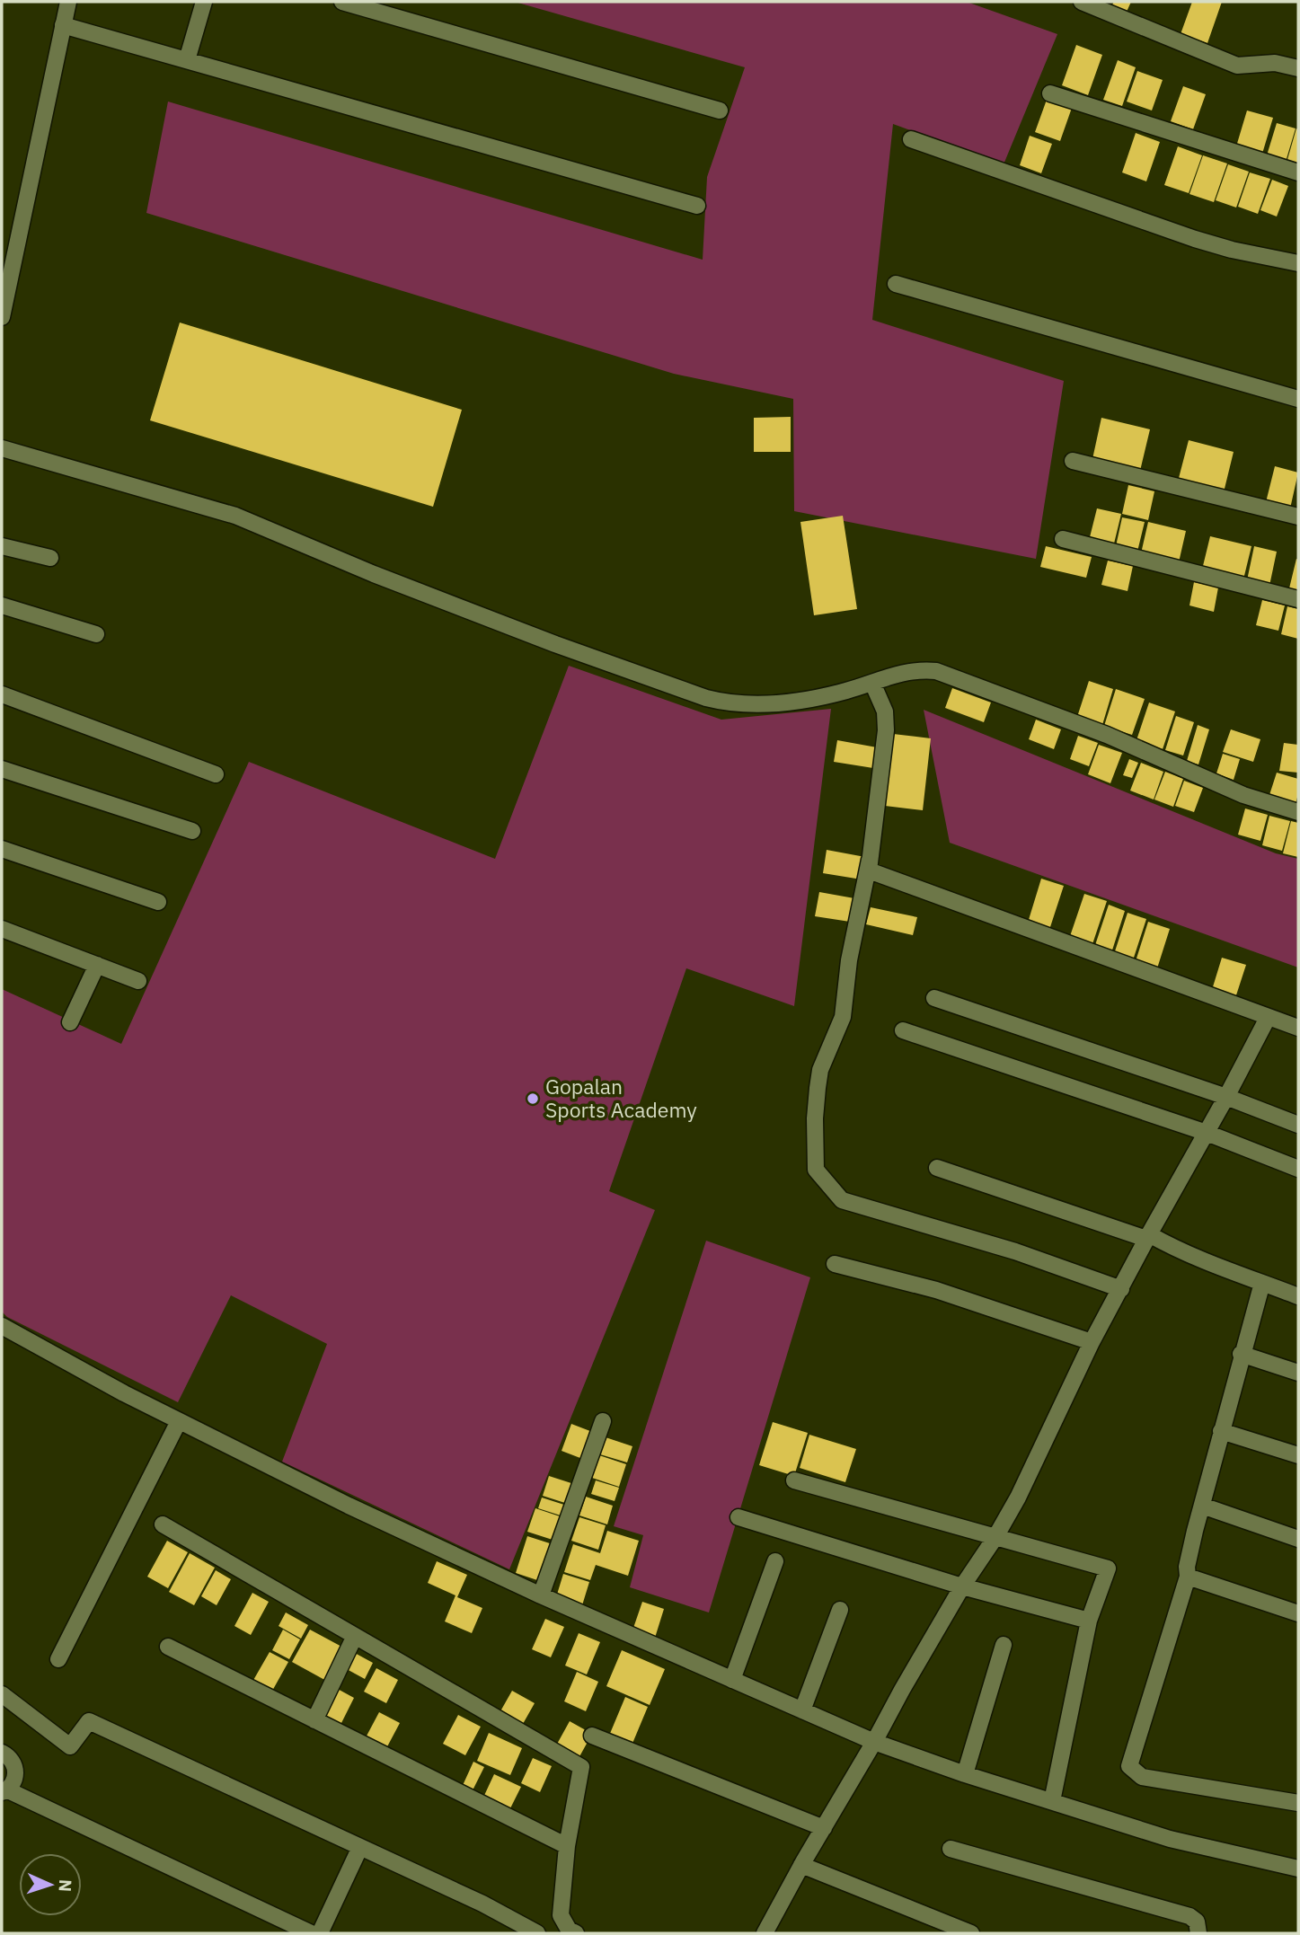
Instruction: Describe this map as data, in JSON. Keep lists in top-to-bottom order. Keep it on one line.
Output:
{"places":["Gopalan Sports Academy"],"north":"right"}
